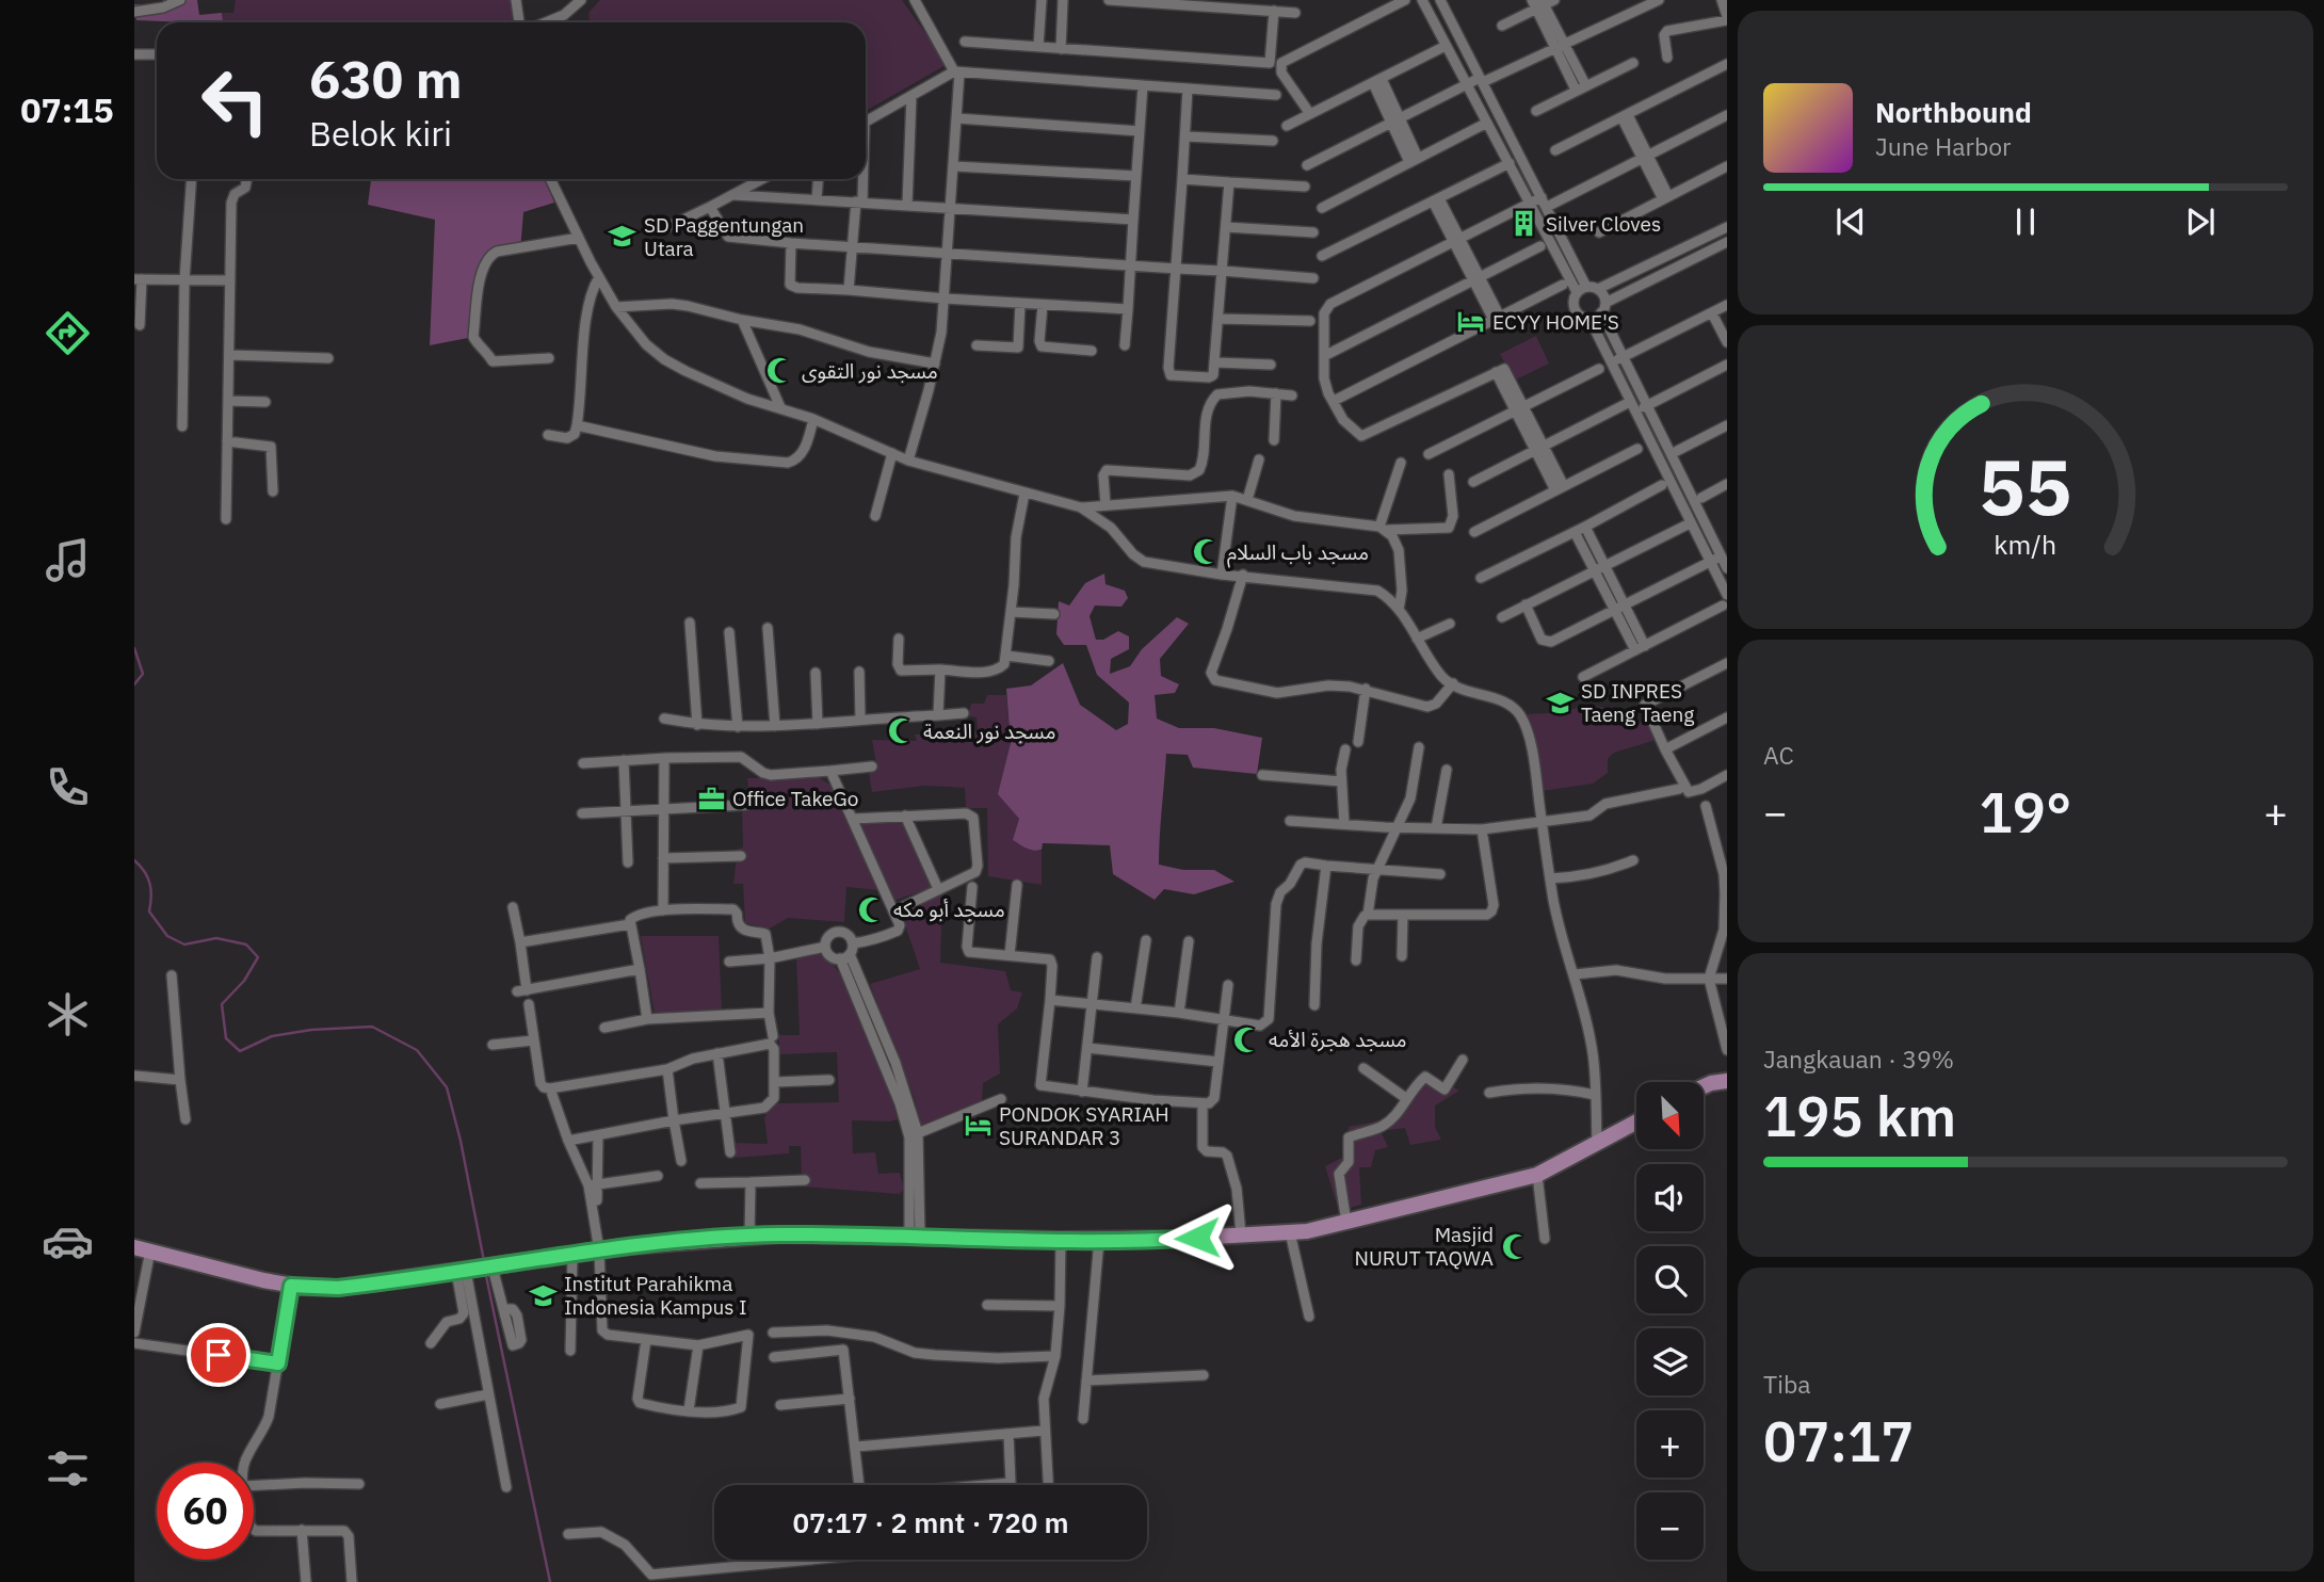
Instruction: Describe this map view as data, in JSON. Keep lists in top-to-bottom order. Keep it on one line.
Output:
{"places":{"building":["Silver Cloves"],"school or university":["SD Paggentungan Utara","SD INPRES Taeng Taeng","Institut Parahikma Indonesia Kampus I"],"hotel":["ECYY HOME'S","PONDOK SYARIAH SURANDAR 3"],"mosque":["مسجد نور التقوى","مسجد باب السلام","مسجد نور النعمة","مسجد أبو مكه","مسجد هجرة الأمه","Masjid NURUT TAQWA"],"office":["Office TakeGo"]},"north":"bottom right","page":{"tabs":"07:15","turn":["630 m","Belok kiri"],"song":["Northbound","June Harbor"],"tile":["AC",["Jangkauan · 39%","195 km"],["Tiba","07:17"]],"heat":["−","19°","+"],"map_buttons":["+","−"],"limit":"60","trip":"07:17 · 2 mnt · 720 m","gauge":["55","km/h"]}}
